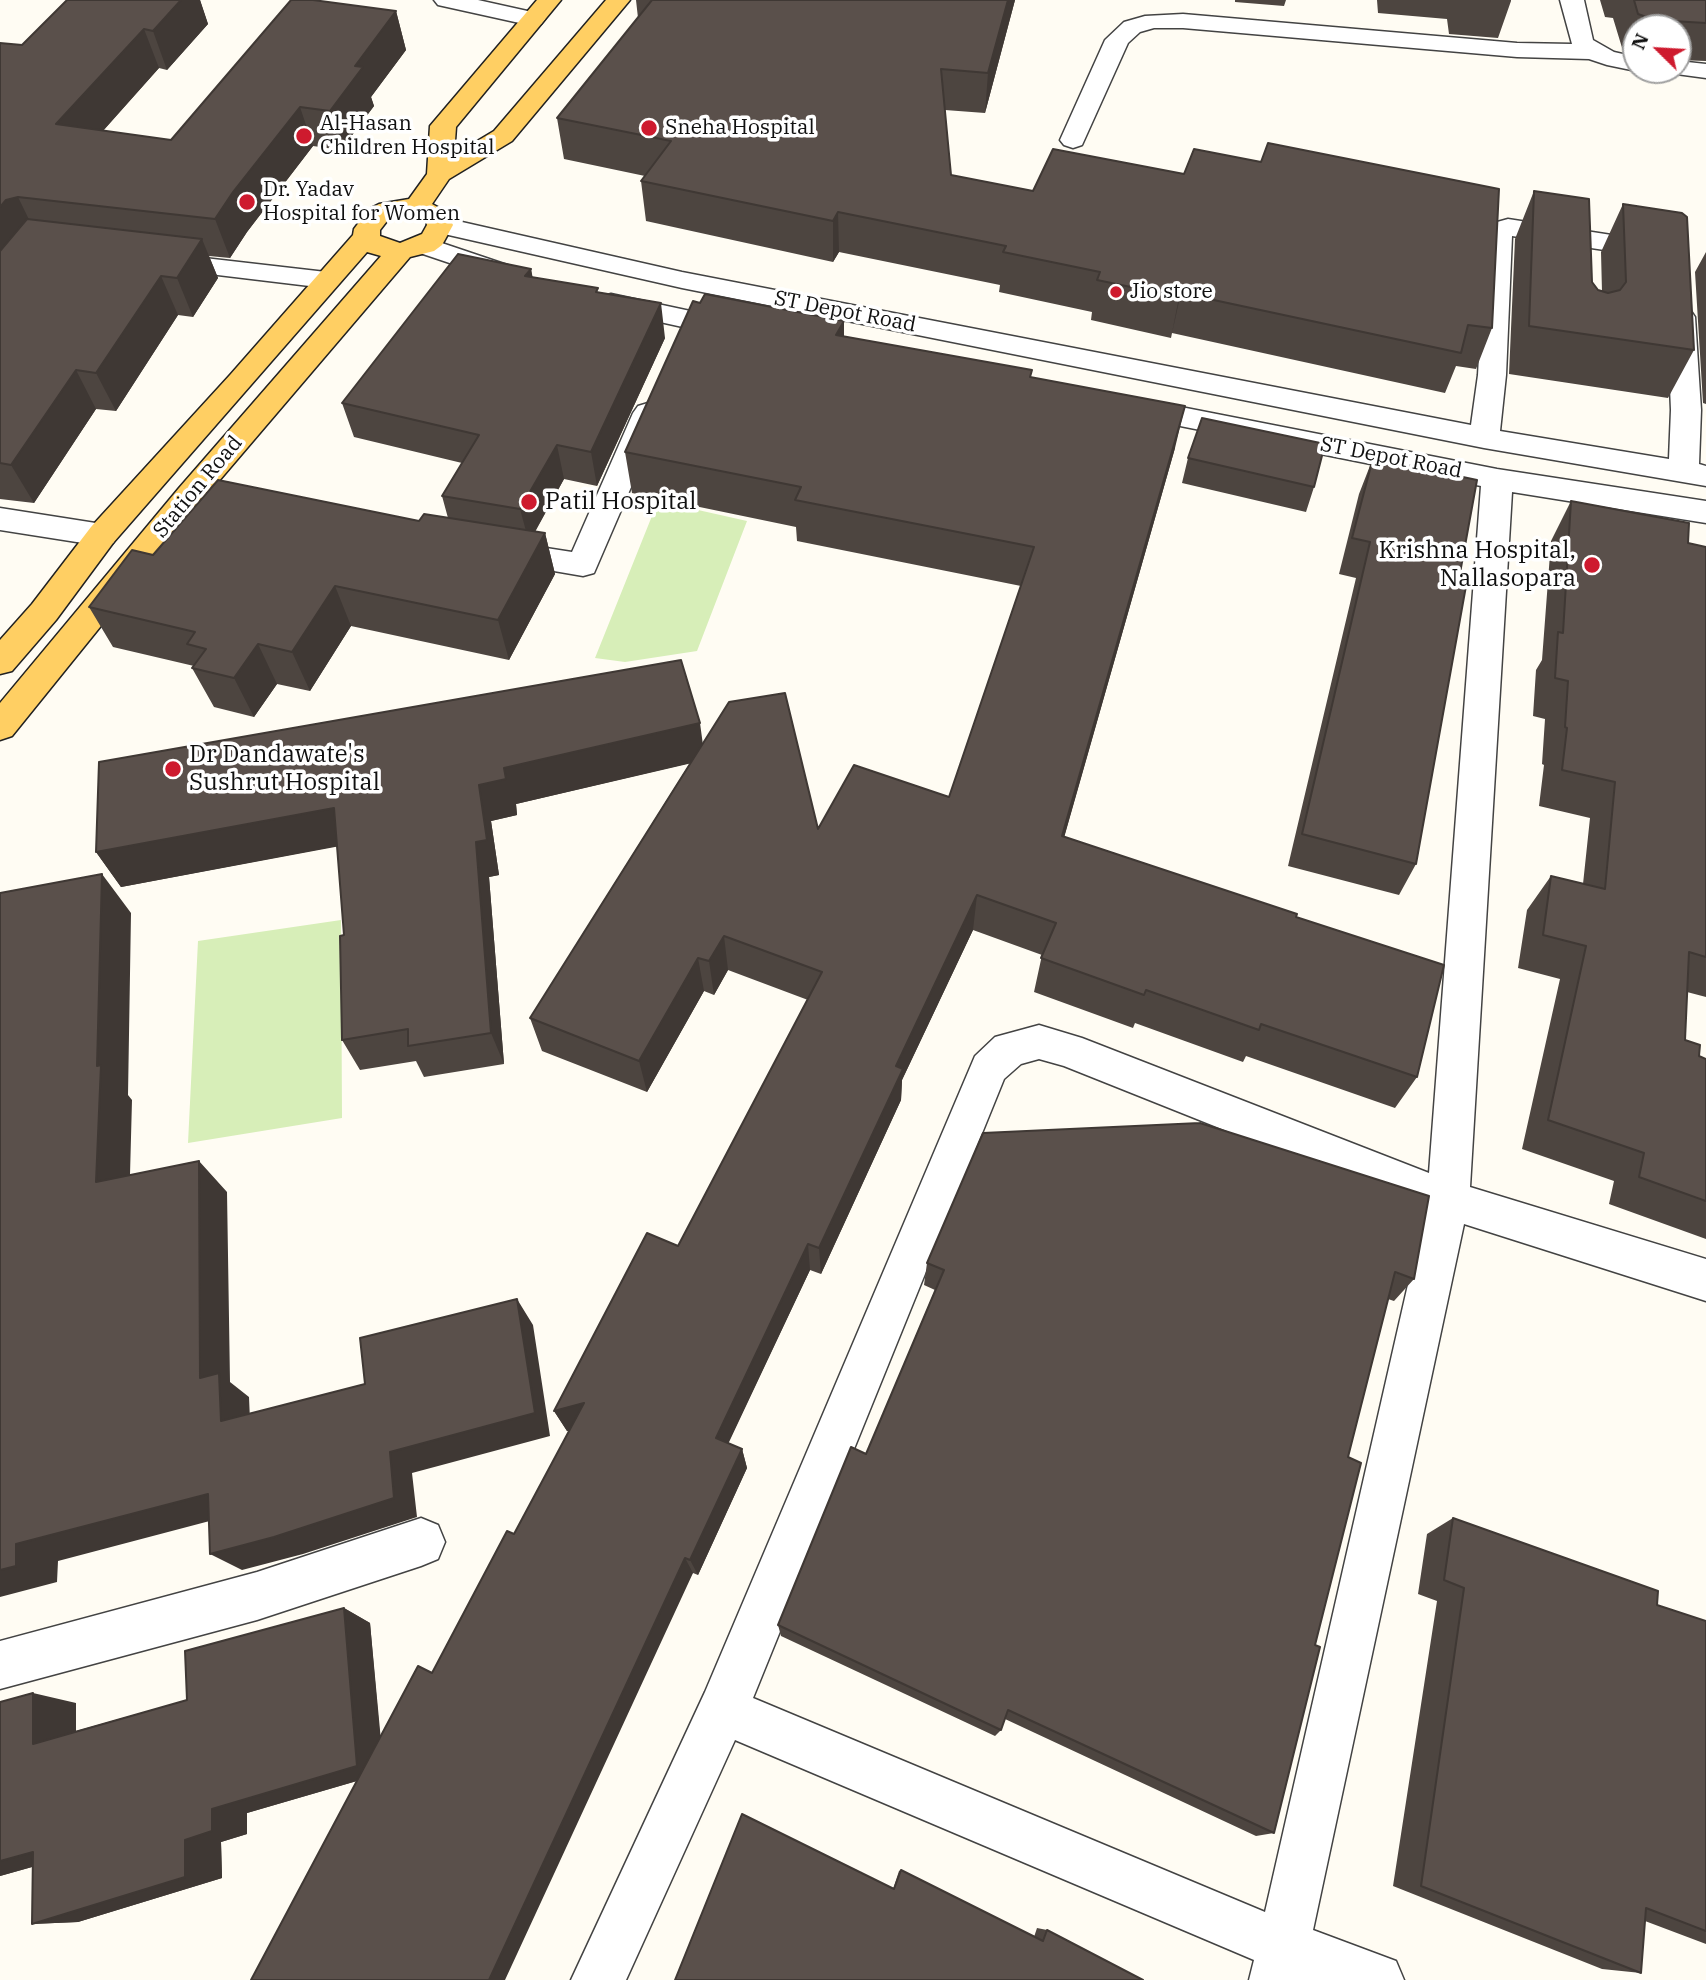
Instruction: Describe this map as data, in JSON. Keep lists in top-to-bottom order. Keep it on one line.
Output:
{"streets":{"main road":["Station Road"],"street":["ST Depot Road"]},"crossings":[["ST Depot Road","Station Road"]],"places":["Sneha Hospital","Al-Hasan Children Hospital","Dr. Yadav Hospital for Women","Jio store","Patil Hospital","Krishna Hospital, Nallasopara","Dr Dandawate's Sushrut Hospital"],"north":"top left"}
